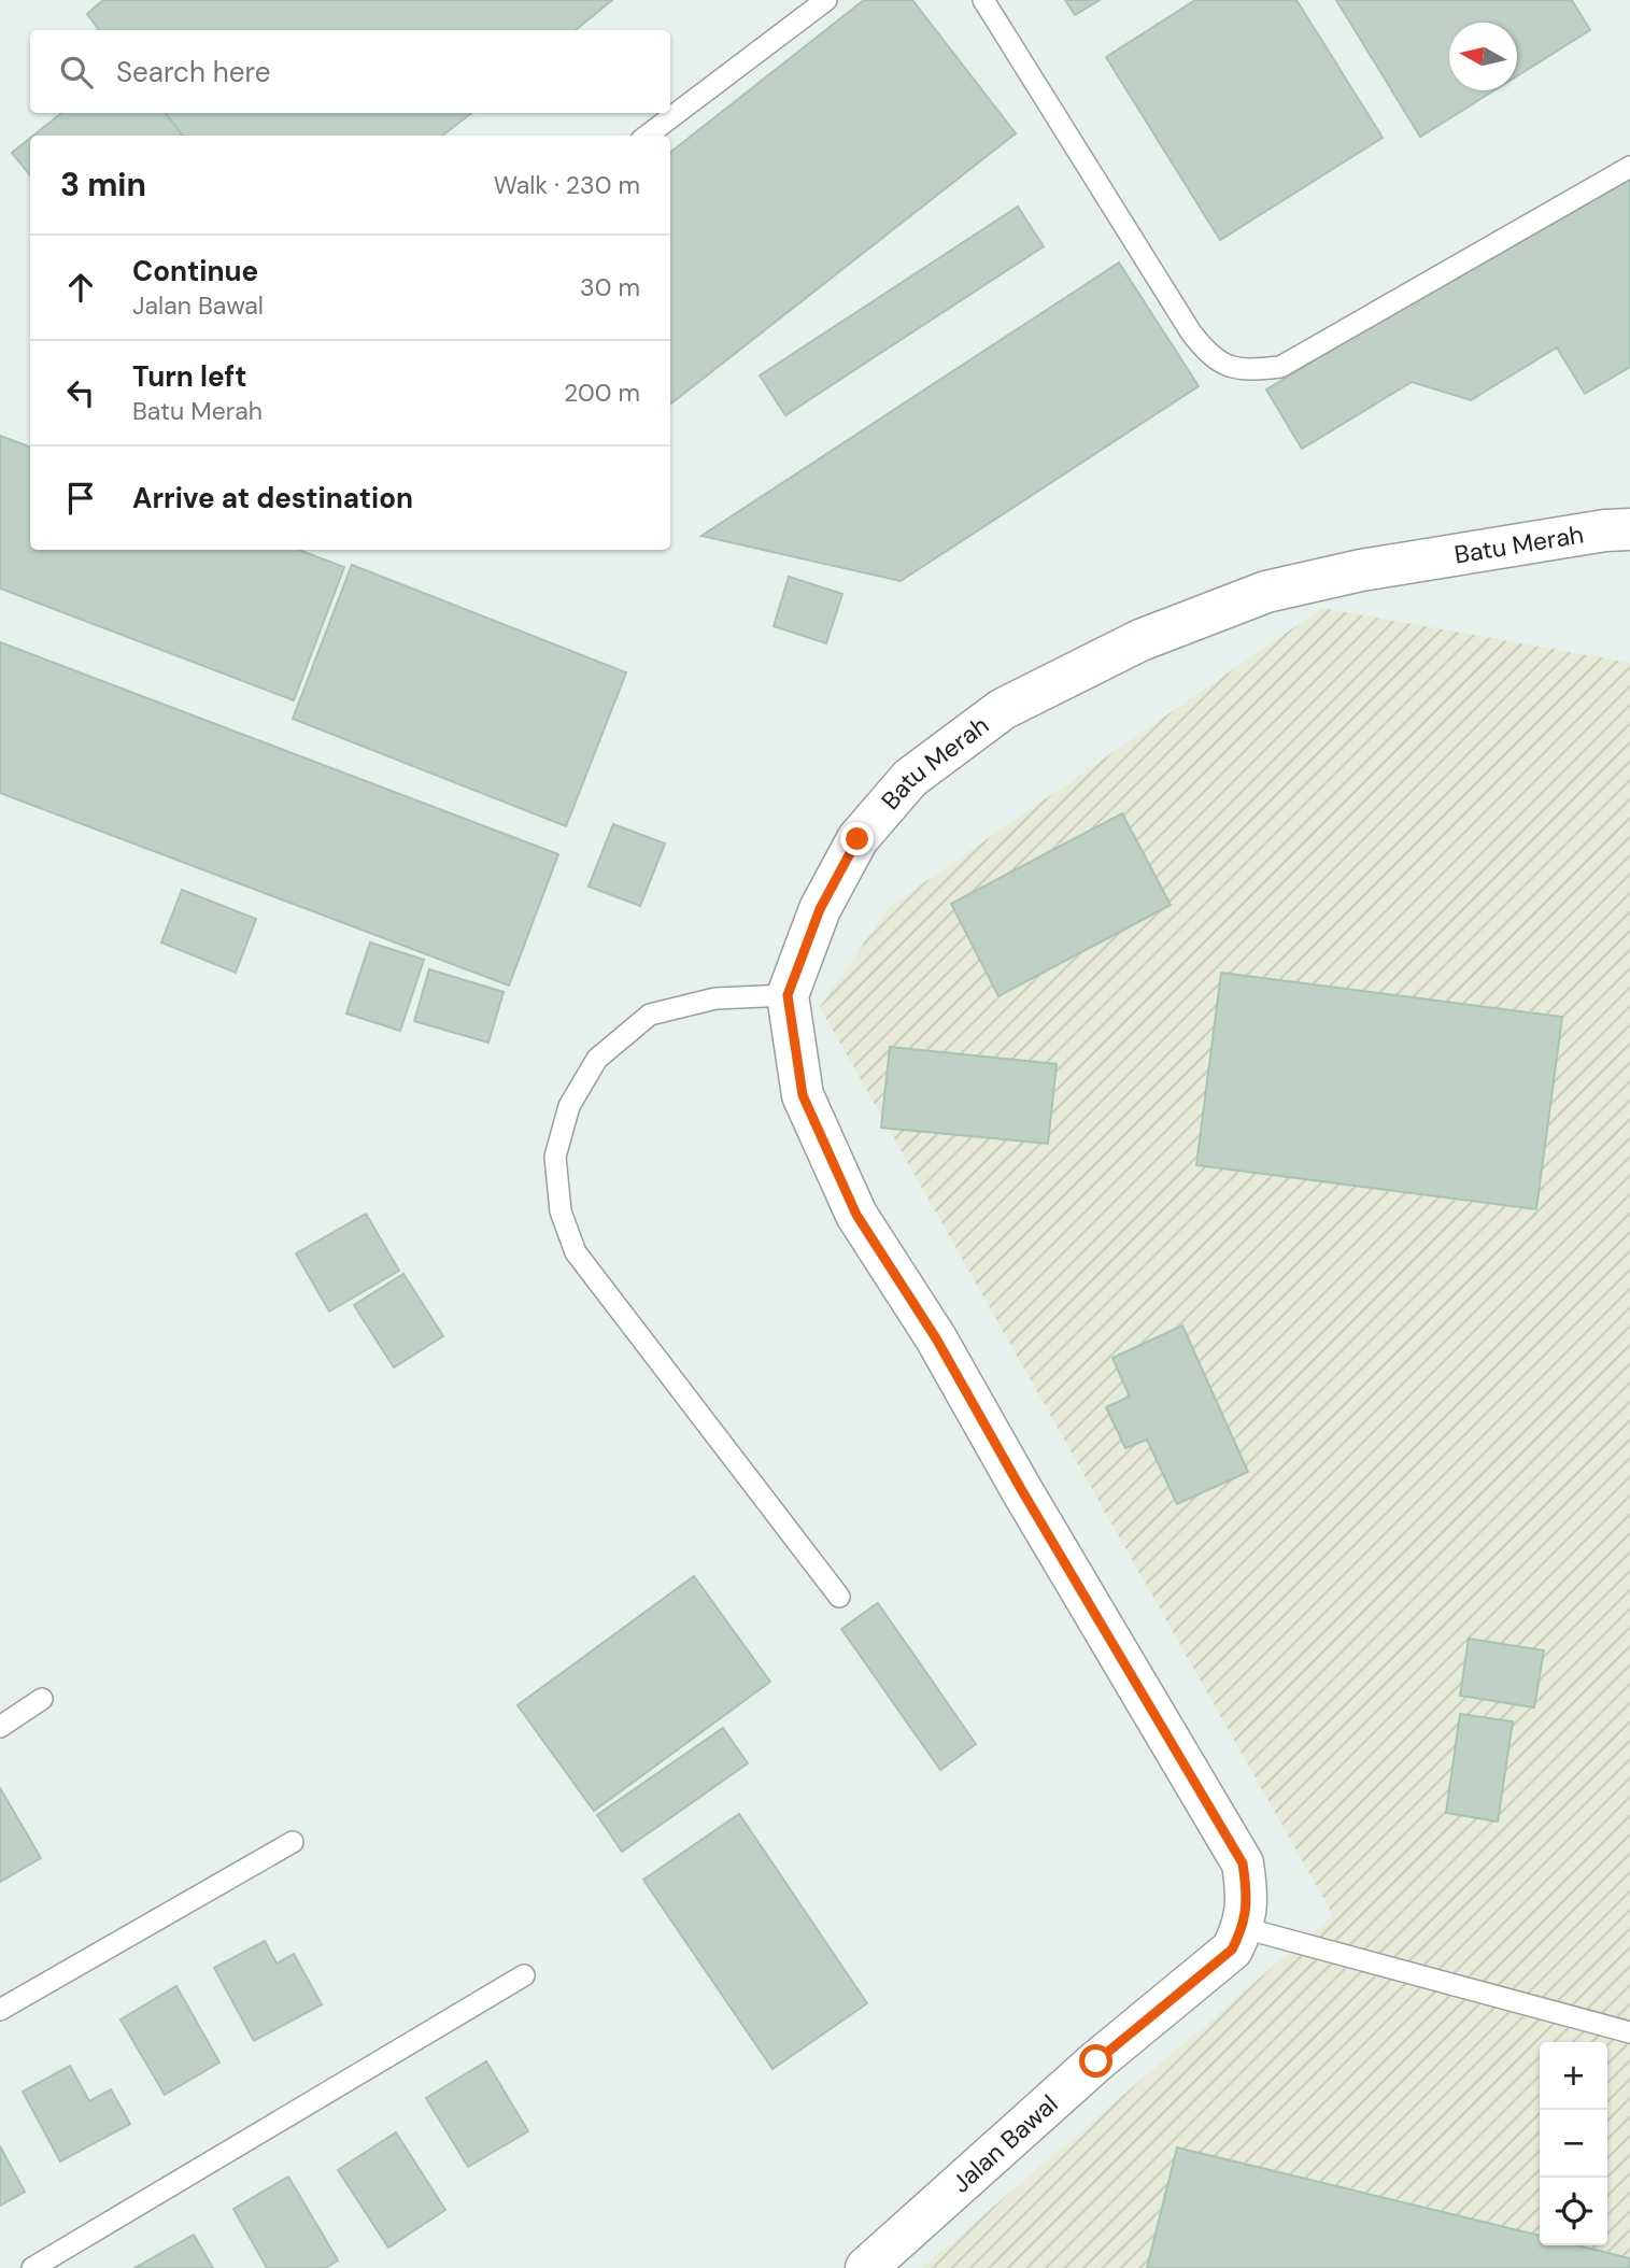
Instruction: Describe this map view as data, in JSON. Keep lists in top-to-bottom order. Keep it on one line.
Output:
{"streets":{"street":["Batu Merah","Jalan Bawal"]},"crossings":[["Batu Merah","Jalan Bawal"]],"north":"left","page":{"search":"Search here","heading":["3 min","Walk · 230 m"],"list":[["Continue","Jalan Bawal","30 m"],["Turn left","Batu Merah","200 m"],"Arrive at destination"],"map_buttons":["+","−"]}}
